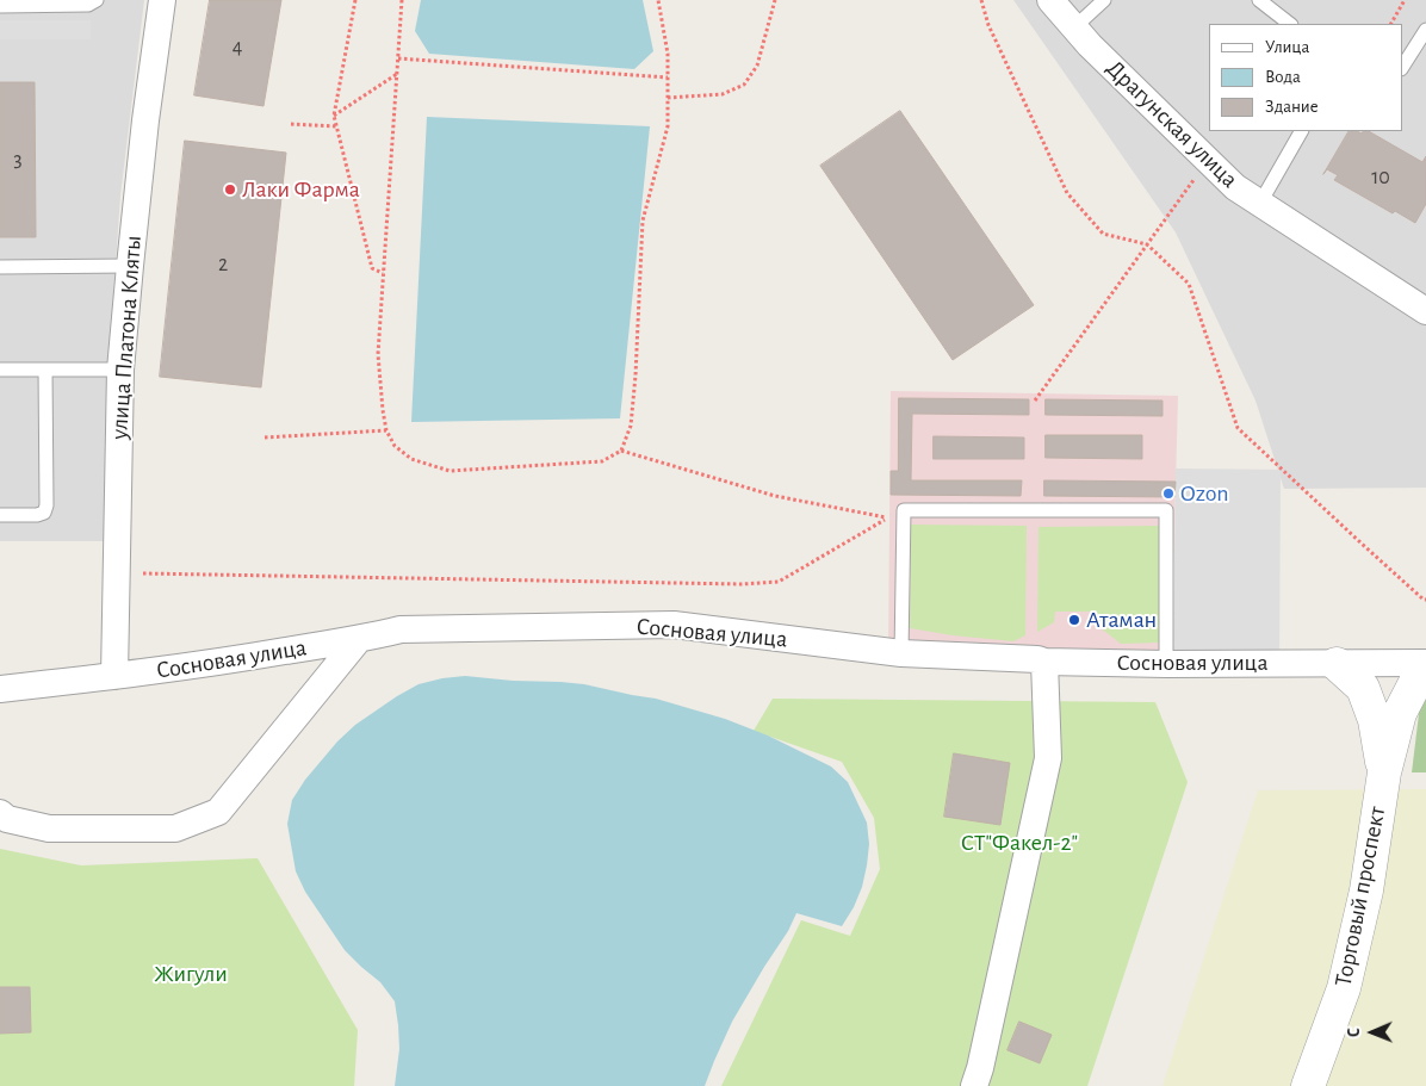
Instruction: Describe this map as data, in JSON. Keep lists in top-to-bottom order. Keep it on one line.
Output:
{"streets":{"street":["Драгунская улица","улица Платона Кляты","Сосновая улица","Торговый проспект"]},"crossings":[["улица Платона Кляты","Сосновая улица"]],"parks":["СТ\"Факел-2\"","Жигули"],"places":["Лаки Фарма","Ozon","Атаман"],"house_numbers":["4","3","10","2"],"legend":["Улица","Вода","Здание"],"north":"left"}
